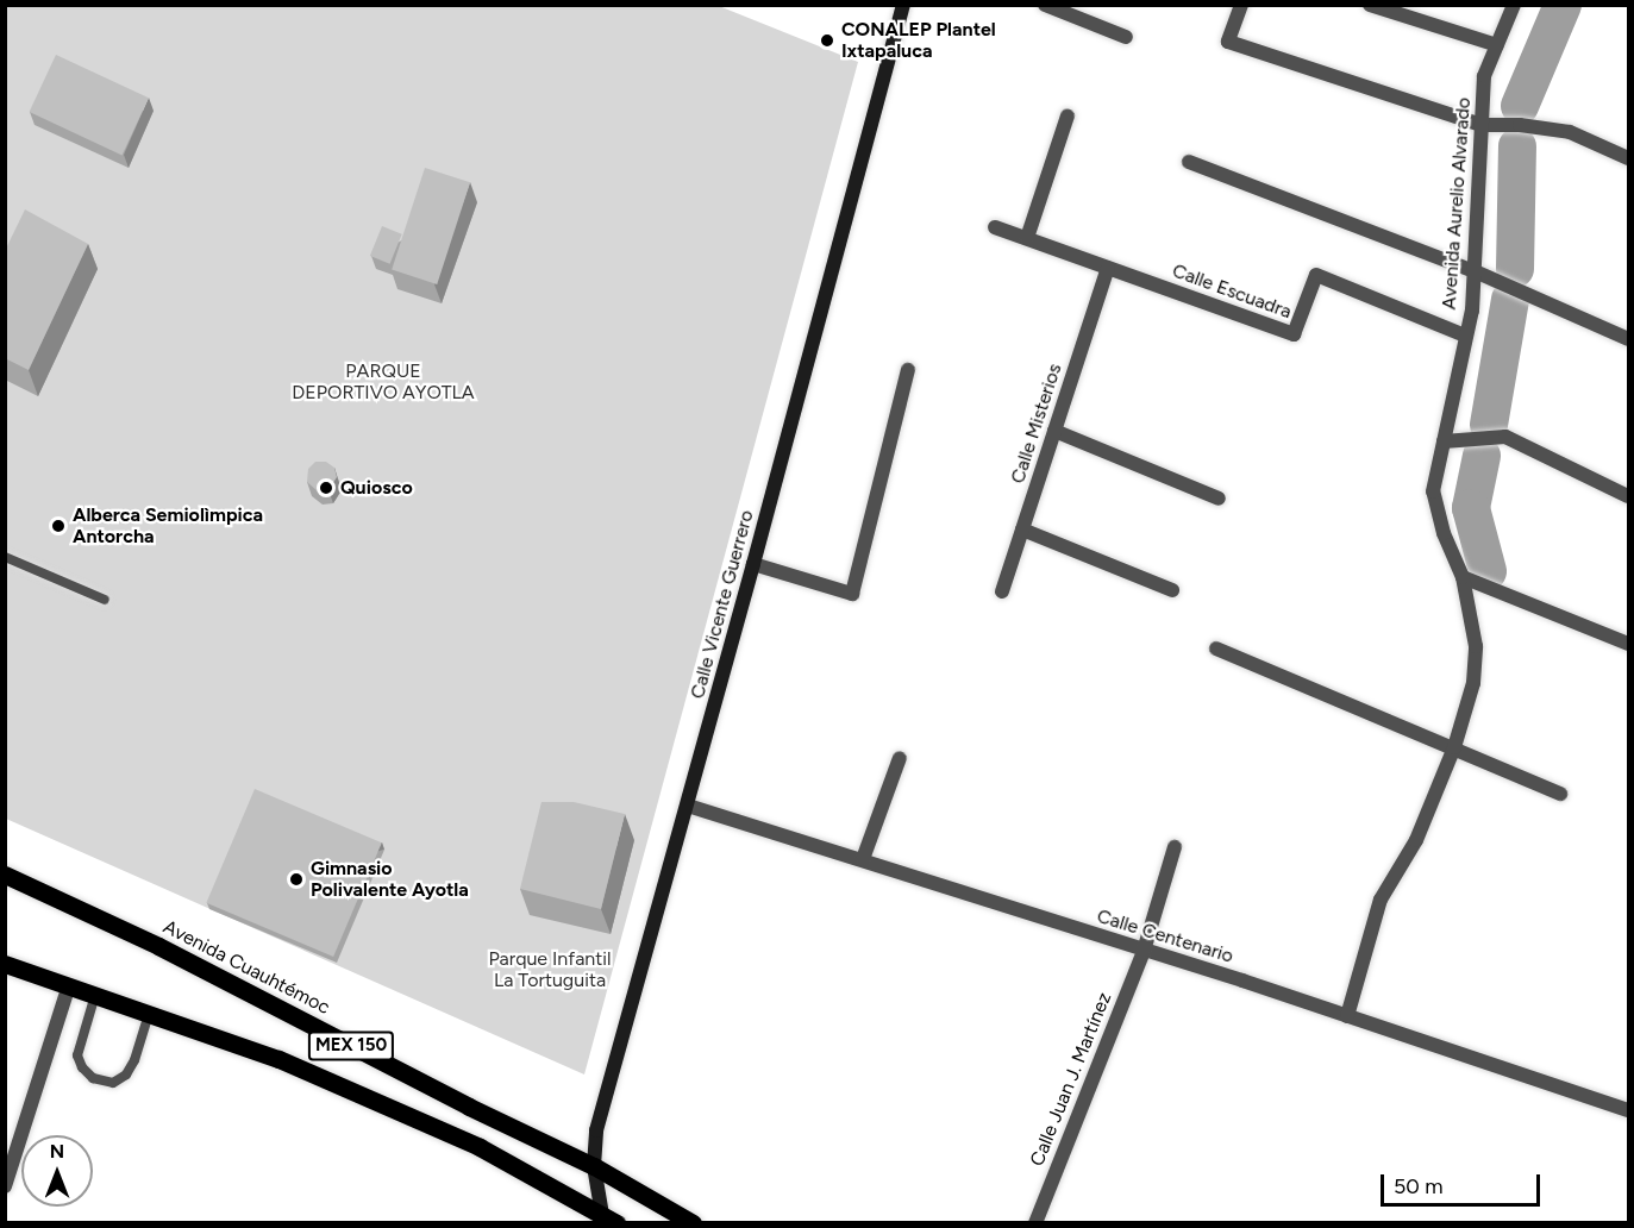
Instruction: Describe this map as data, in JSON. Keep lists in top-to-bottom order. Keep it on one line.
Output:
{"streets":{"main road":["Avenida Cuauhtémoc","MEX 150"],"street":["Avenida Aurelio Alvarado","Calle Escuadra","Calle Misterios","Calle Vicente Guerrero","Calle Centenario","Calle Juan J. Martínez"]},"crossings":[["Avenida Aurelio Alvarado","Calle Escuadra"],["Avenida Aurelio Alvarado","Calle Centenario"],["Calle Escuadra","Calle Misterios"],["Calle Vicente Guerrero","Calle Centenario"],["Calle Vicente Guerrero","Avenida Cuauhtémoc"],["Calle Vicente Guerrero","MEX 150"],["Calle Centenario","Calle Juan J. Martínez"]],"parks":["PARQUE DEPORTIVO AYOTLA","Parque Infantil La Tortuguita"],"places":["CONALEP Plantel Ixtapaluca","Quiosco","Alberca Semiolìmpica Antorcha","Gimnasio Polivalente Ayotla"],"scale_bar":"50 m","north":"top"}
